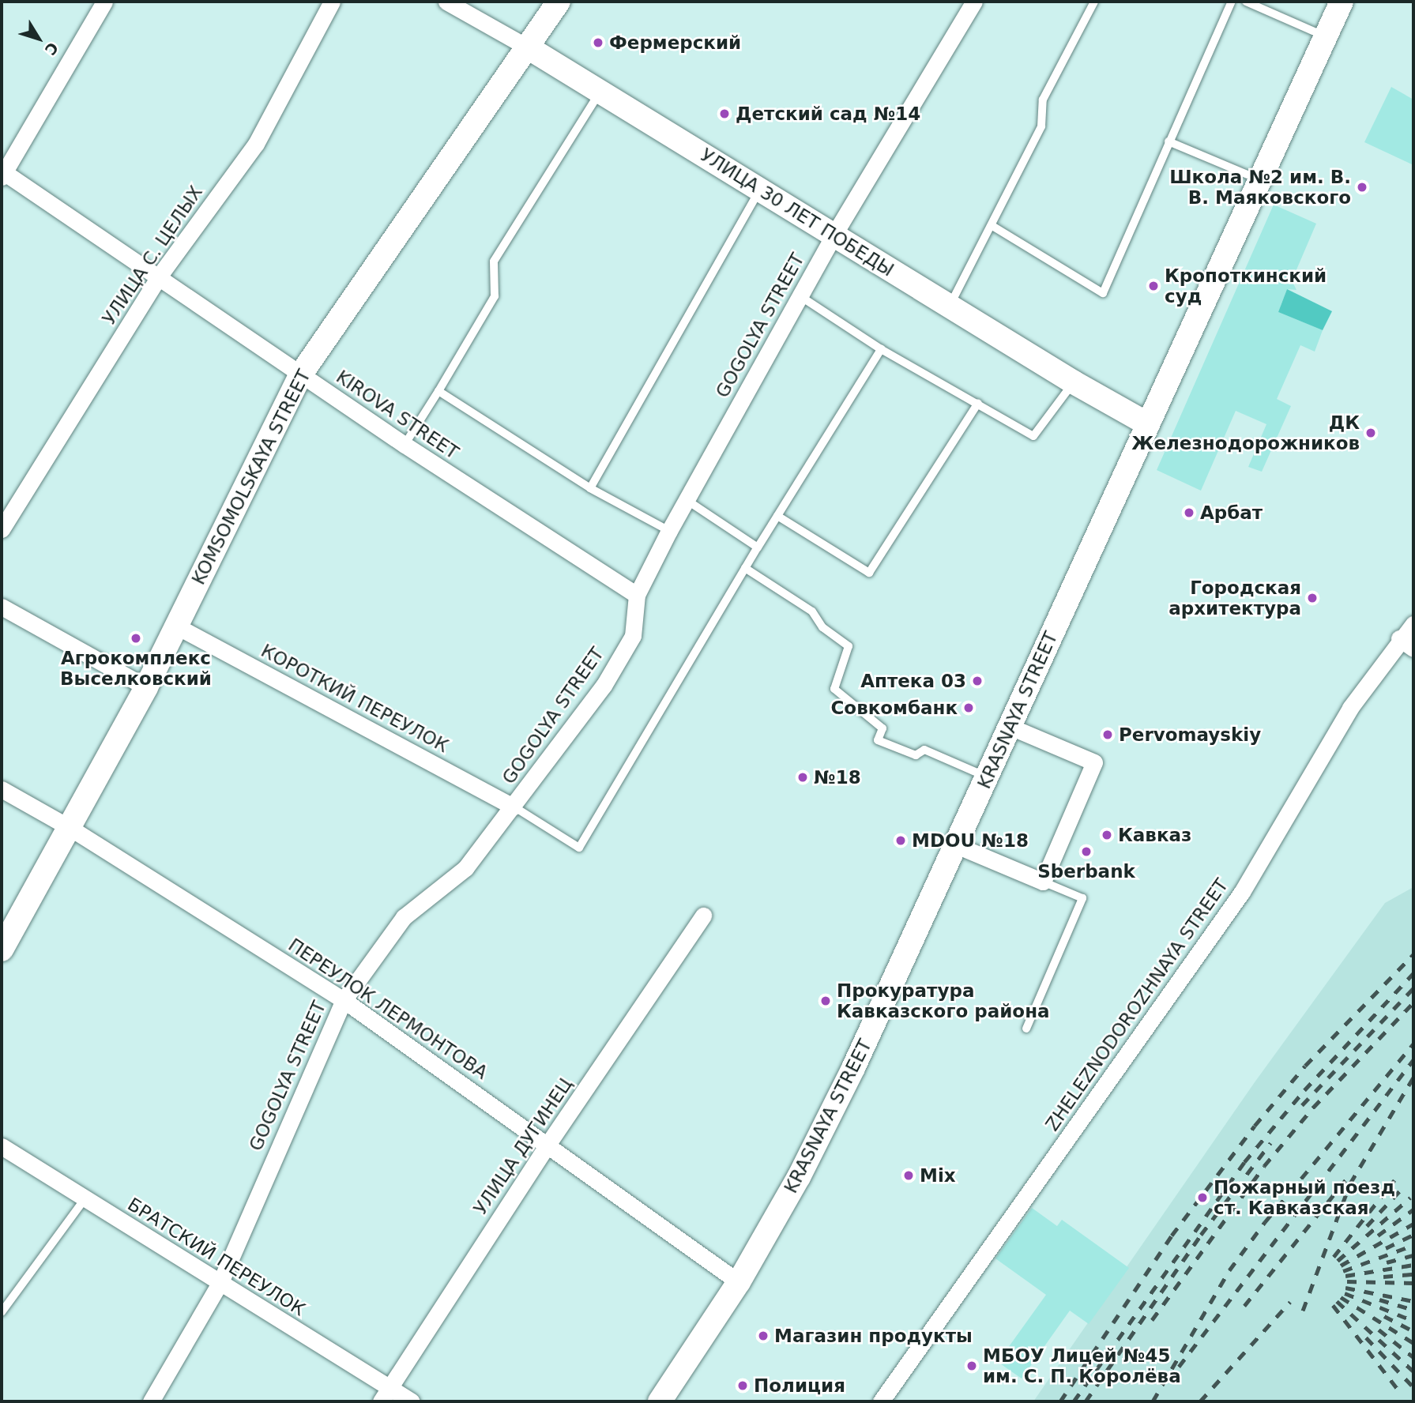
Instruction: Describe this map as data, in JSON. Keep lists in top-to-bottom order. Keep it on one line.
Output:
{"streets":{"main road":["УЛИЦА 30 ЛЕТ ПОБЕДЫ","KOMSOMOLSKAYA STREET","KRASNAYA STREET"],"street":["УЛИЦА С. ЦЕЛЫХ","GOGOLYA STREET","KIROVA STREET","КОРОТКИЙ ПЕРЕУЛОК","ZHELEZNODOROZHNAYA STREET","ПЕРЕУЛОК ЛЕРМОНТОВА","УЛИЦА ДУГИНЕЦ","БРАТСКИЙ ПЕРЕУЛОК"]},"crossings":[["УЛИЦА 30 ЛЕТ ПОБЕДЫ","GOGOLYA STREET"],["УЛИЦА 30 ЛЕТ ПОБЕДЫ","KOMSOMOLSKAYA STREET"],["УЛИЦА 30 ЛЕТ ПОБЕДЫ","KRASNAYA STREET"],["УЛИЦА С. ЦЕЛЫХ","KIROVA STREET"],["GOGOLYA STREET","KIROVA STREET"],["GOGOLYA STREET","КОРОТКИЙ ПЕРЕУЛОК"],["GOGOLYA STREET","ПЕРЕУЛОК ЛЕРМОНТОВА"],["GOGOLYA STREET","БРАТСКИЙ ПЕРЕУЛОК"],["KIROVA STREET","KOMSOMOLSKAYA STREET"],["KOMSOMOLSKAYA STREET","КОРОТКИЙ ПЕРЕУЛОК"],["KOMSOMOLSKAYA STREET","ПЕРЕУЛОК ЛЕРМОНТОВА"],["KRASNAYA STREET","ПЕРЕУЛОК ЛЕРМОНТОВА"],["ПЕРЕУЛОК ЛЕРМОНТОВА","УЛИЦА ДУГИНЕЦ"],["УЛИЦА ДУГИНЕЦ","БРАТСКИЙ ПЕРЕУЛОК"]],"places":["Фермерский","Детский сад №14","Школа №2 им. В. В. Маяковского","Кропоткинский суд","ДК Железнодорожников","Арбат","Городская архитектура","Агрокомплекс Выселковский","Аптека 03","Совкомбанк","Pervomayskiy","№18","Кавказ","MDOU №18","Sberbank","Прокуратура Кавказского района","Mix","Пожарный поезд ст. Кавказская","Магазин продукты","МБОУ Лицей №45 им. С. П. Королёва","Полиция"],"north":"bottom right"}
